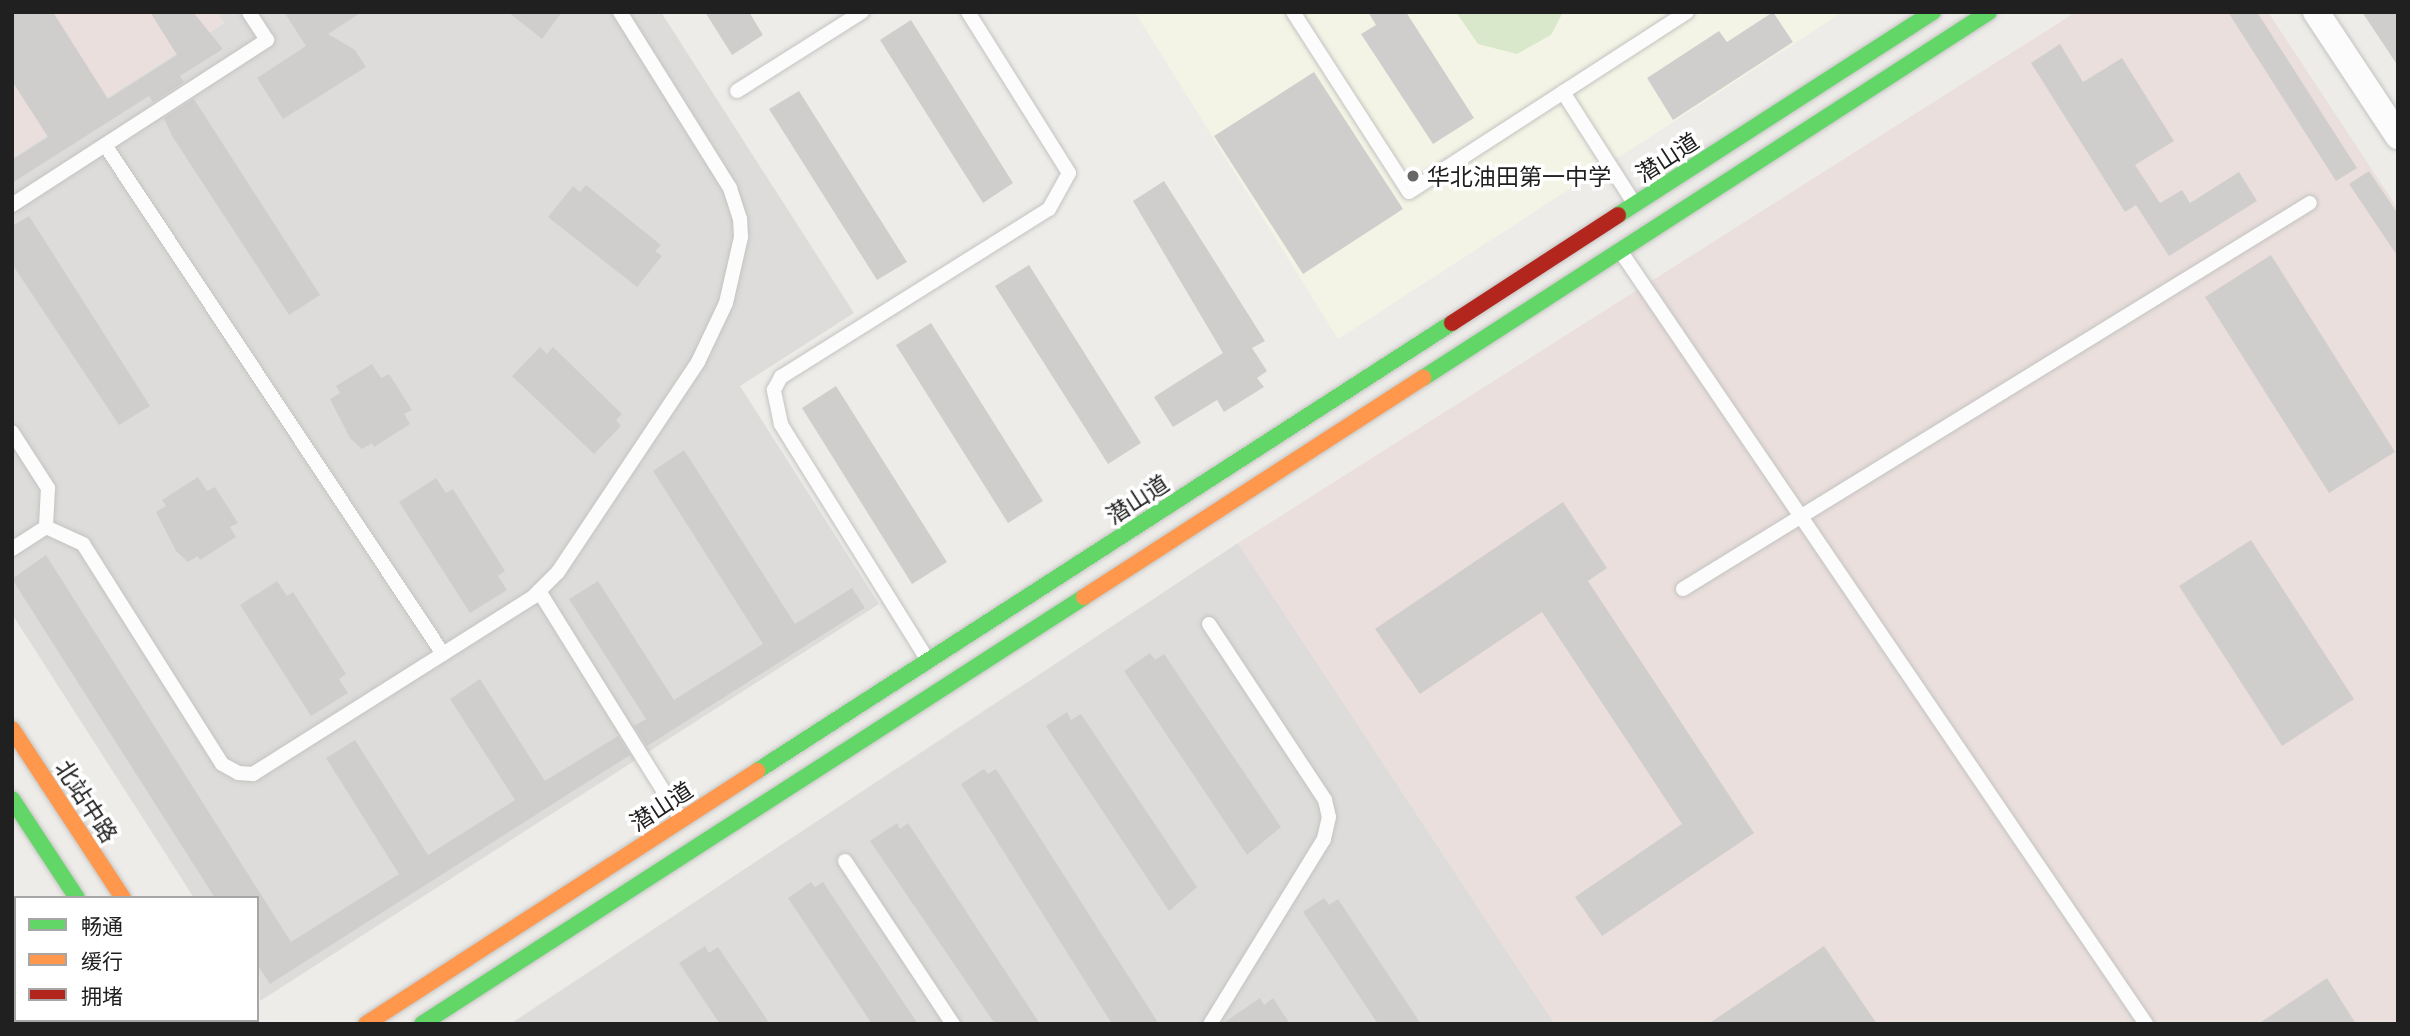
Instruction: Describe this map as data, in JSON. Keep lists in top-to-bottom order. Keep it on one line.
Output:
{"streets":{"main road":["潜山道","北站中路"]},"places":["华北油田第一中学"],"legend":["畅通","缓行","拥堵"]}
